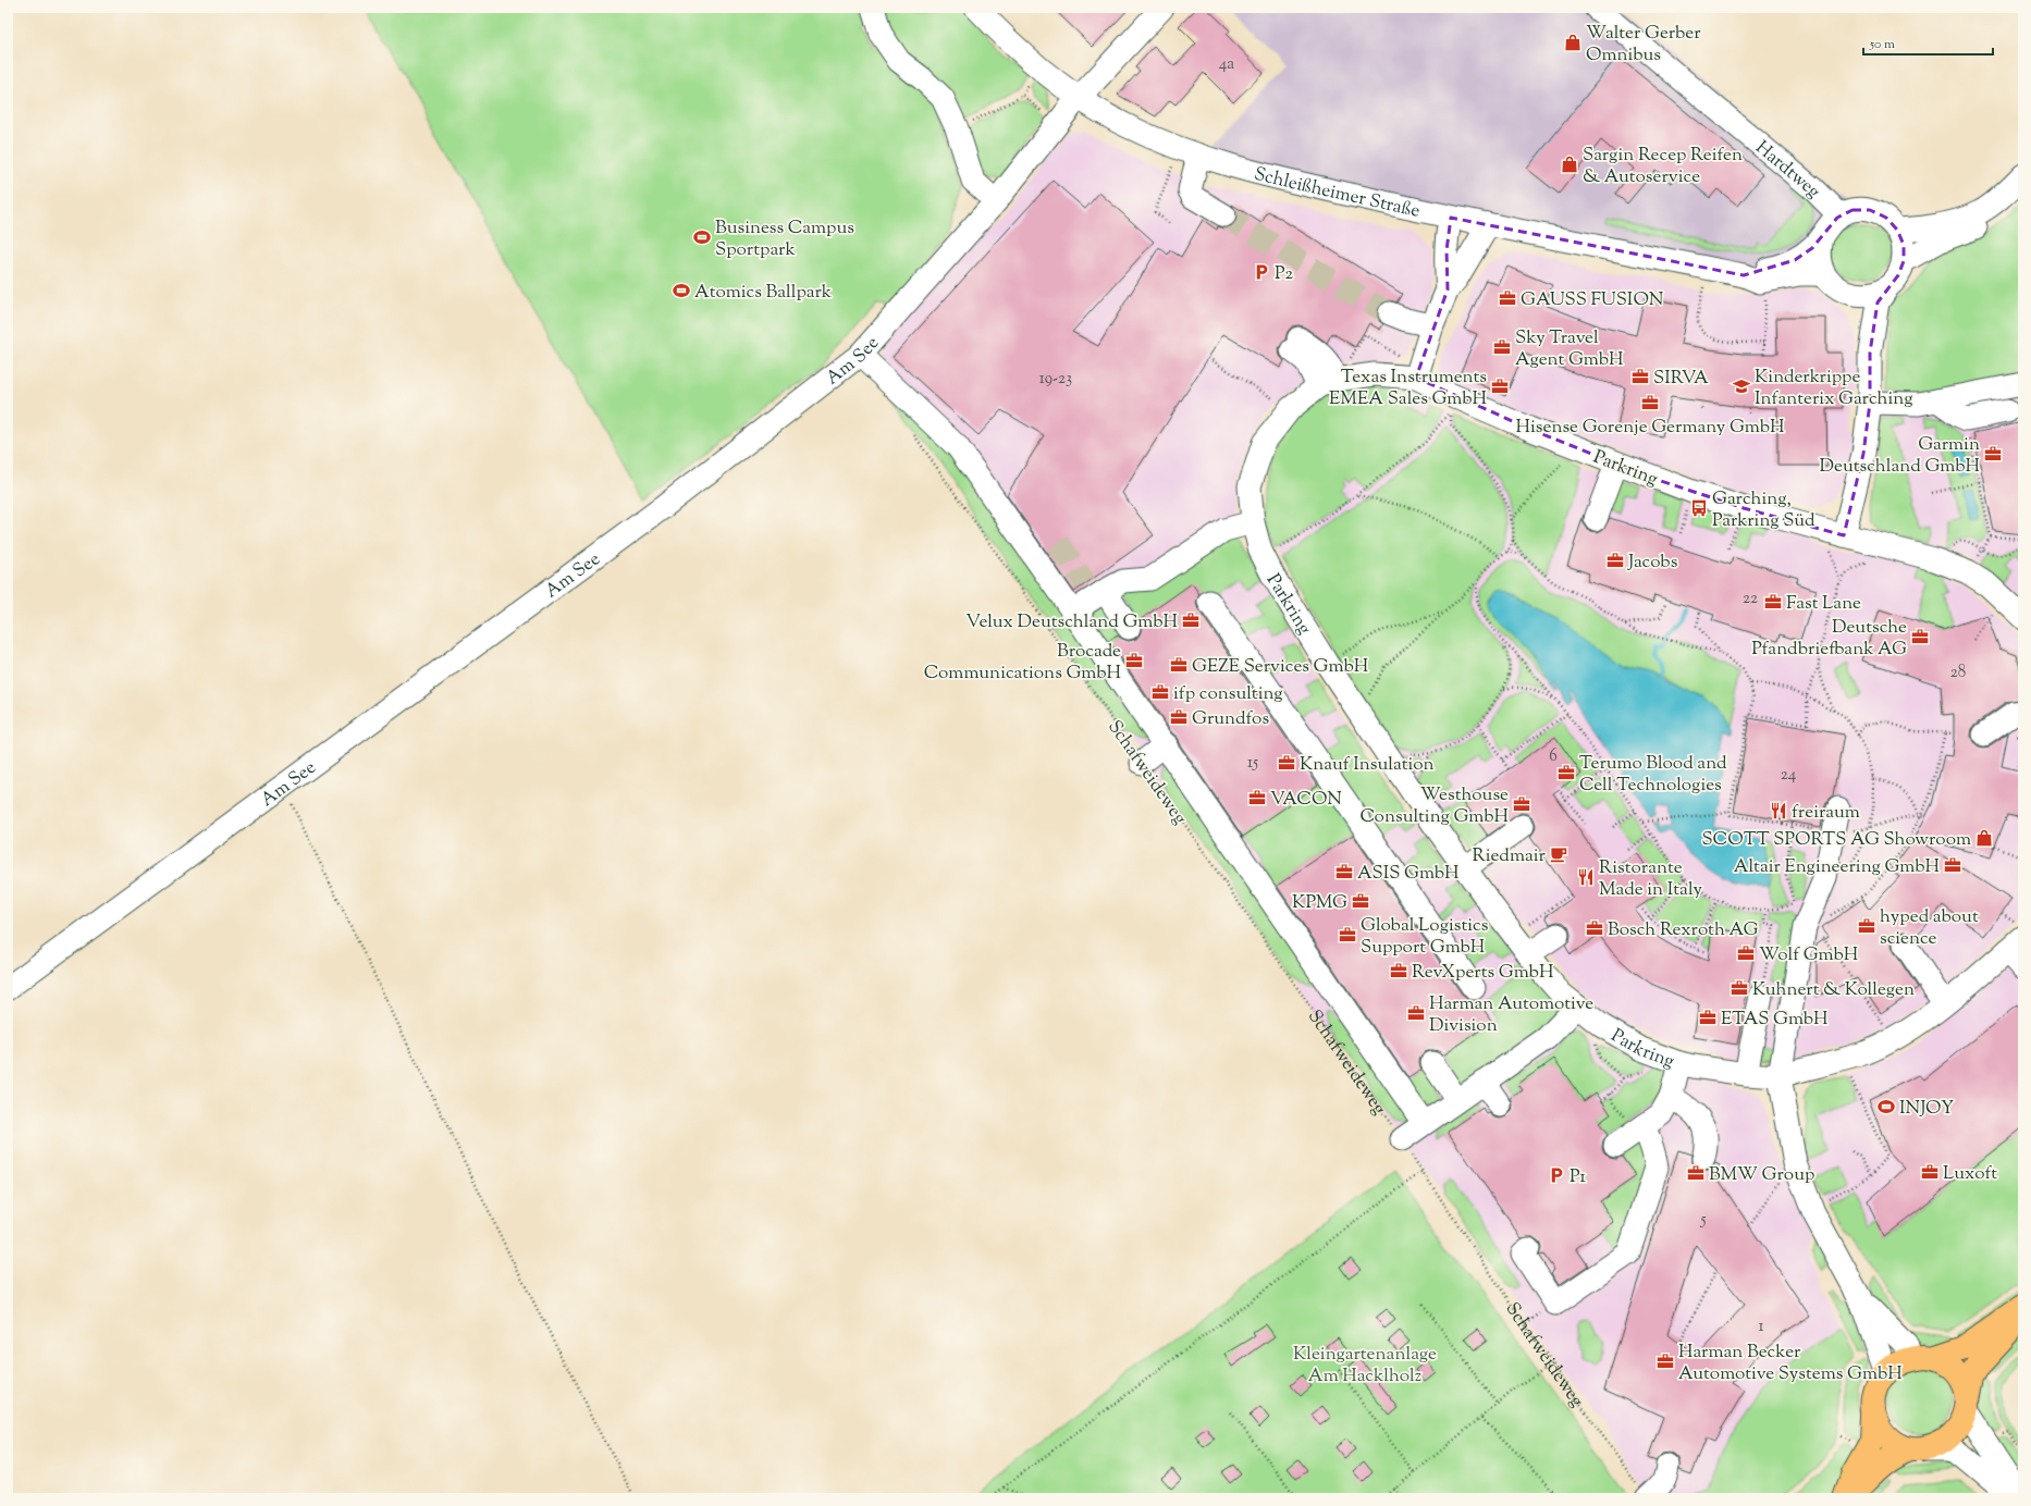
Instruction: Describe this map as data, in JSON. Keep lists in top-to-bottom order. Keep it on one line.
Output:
{"streets":{"street":["Hardtweg","Schleißheimer Straße","Am See","Parkring"],"path":["Schafweideweg"]},"crossings":[["Hardtweg","Schleißheimer Straße"],["Schleißheimer Straße","Am See"]],"parks":["Kleingartenanlage Am Hacklholz"],"places":{"shop":["Walter Gerber Omnibus","Sargin Recep Reifen & Autoservice","SCOTT SPORTS AG Showroom"],"sports":["Business Campus Sportpark","Atomics Ballpark","INJOY"],"parking":["P2","P1"],"office":["GAUSS FUSION","Sky Travel Agent GmbH","SIRVA","Texas Instruments EMEA Sales GmbH","Hisense Gorenje Germany GmbH","Garmin Deutschland GmbH","Jacobs","Fast Lane","Velux Deutschland GmbH","Deutsche Pfandbriefbank AG","Brocade Communications GmbH","GEZE Services GmbH","ifp consulting","Grundfos","Knauf Insulation","Terumo Blood and Cell Technologies","VACON","Westhouse Consulting GmbH","Altair Engineering GmbH","ASIS GmbH","KPMG","hyped about science","Bosch Rexroth AG","Global Logistics Support GmbH","Wolf GmbH","RevXperts GmbH","Kuhnert & Kollegen","Harman Automotive Division","ETAS GmbH","Luxoft","BMW Group","Harman Becker Automotive Systems GmbH"],"school or university":["Kinderkrippe Infanterix Garching"],"bus stop":["Garching, Parkring Süd"],"restaurant":["freiraum","Ristorante Made in Italy"],"cafe":["Riedmair"]},"house_numbers":["4a","19-23","22","28","6","15","24","5","1"],"scale_bar":"50 m"}
